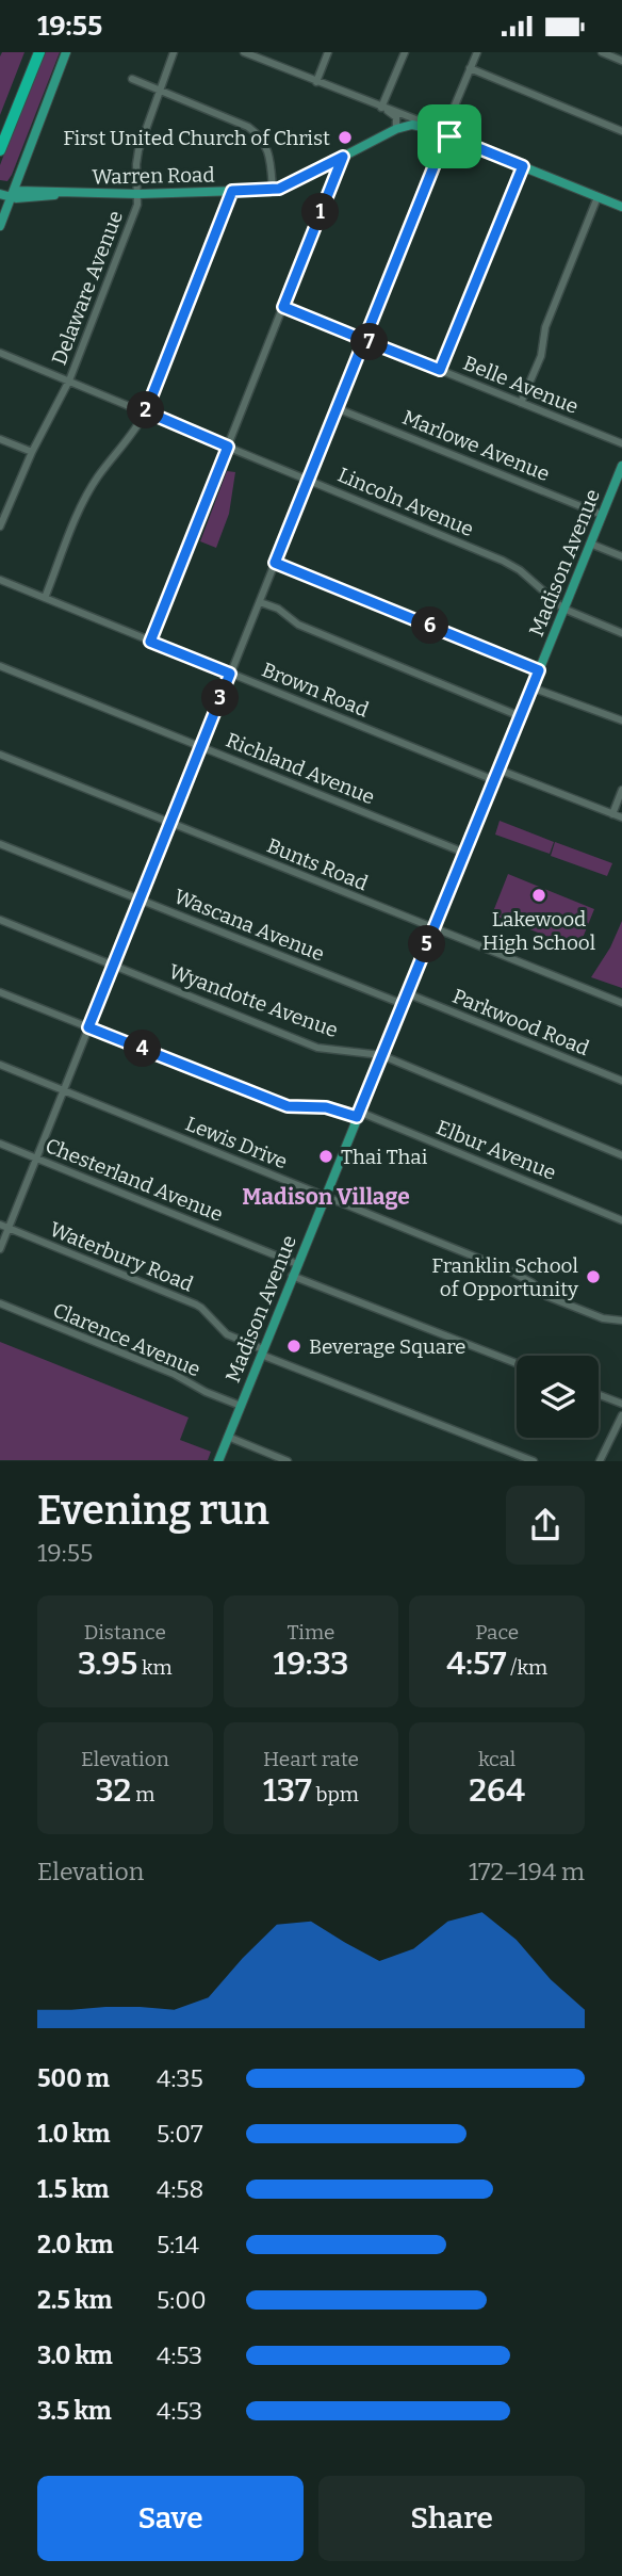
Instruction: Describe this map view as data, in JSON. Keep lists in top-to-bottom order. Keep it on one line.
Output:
{"streets":{"main road":["Warren Road","Madison Avenue"],"street":["Delaware Avenue","Belle Avenue","Marlowe Avenue","Lincoln Avenue","Brown Road","Richland Avenue","Bunts Road","Wascana Avenue","Wyandotte Avenue","Parkwood Road","Lewis Drive","Elbur Avenue","Chesterland Avenue","Waterbury Road","Clarence Avenue"]},"crossings":[["Warren Road","Delaware Avenue"],["Delaware Avenue","Lincoln Avenue"],["Marlowe Avenue","Madison Avenue"],["Lincoln Avenue","Madison Avenue"],["Madison Avenue","Brown Road"],["Madison Avenue","Richland Avenue"],["Madison Avenue","Bunts Road"],["Madison Avenue","Wascana Avenue"],["Madison Avenue","Wyandotte Avenue"],["Madison Avenue","Parkwood Road"],["Madison Avenue","Lewis Drive"],["Madison Avenue","Elbur Avenue"],["Madison Avenue","Chesterland Avenue"],["Madison Avenue","Waterbury Road"],["Madison Avenue","Clarence Avenue"]],"districts":["Madison Village"],"places":["First United Church of Christ","Lakewood High School","Thai Thai","Franklin School of Opportunity","Beverage Square"],"page":{"status":"19:55","pins":["1","7","2","6","3","5","4"],"heading":["Evening run","19:55"],"stats":[["Distance","3.95 km"],["Time","19:33"],["Pace","4:57 /km"],["Elevation","32 m"],["Heart rate","137 bpm"],["kcal","264"]],"chart":["Elevation","172–194 m"],"list":[{"name":"500 m","note":"4:35"},{"name":"1.0 km","note":"5:07"},{"name":"1.5 km","note":"4:58"},{"name":"2.0 km","note":"5:14"},{"name":"2.5 km","note":"5:00"},{"name":"3.0 km","note":"4:53"},{"name":"3.5 km","note":"4:53"}],"buttons":["Save","Share"]}}
